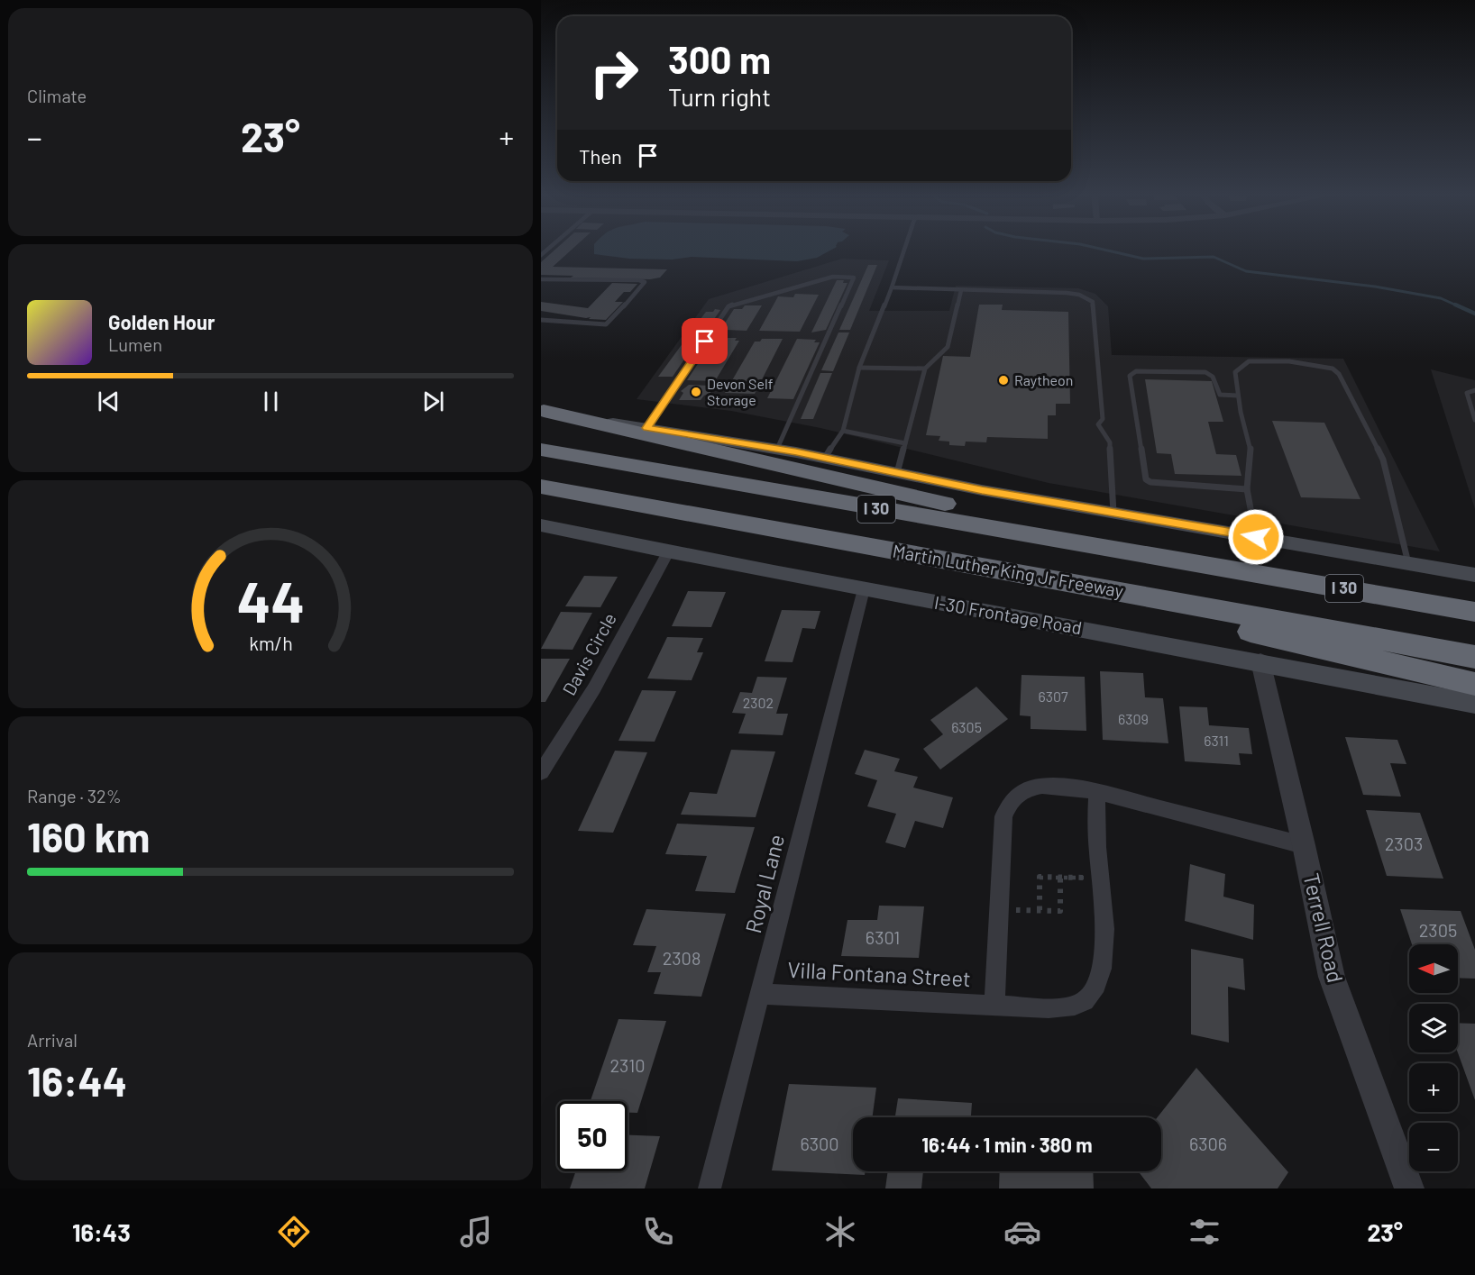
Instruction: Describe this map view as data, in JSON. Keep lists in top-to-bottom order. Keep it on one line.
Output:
{"streets":{"highway":["I 30","Martin Luther King Jr Freeway"],"main road":["I-30 Frontage Road"],"street":["Davis Circle","Royal Lane","Terrell Road","Villa Fontana Street"]},"crossings":[["I-30 Frontage Road","Davis Circle"],["I-30 Frontage Road","Royal Lane"],["I-30 Frontage Road","Terrell Road"],["Royal Lane","Villa Fontana Street"],["Terrell Road","Villa Fontana Street"]],"places":["Raytheon","Devon Self Storage"],"house_numbers":["6307","2302","6309","6305","6311","2303","2305","6301","2308","2310","6300","6306"],"north":"left","page":{"tile":["Climate",["Range · 32%","160 km"],["Arrival","16:44"]],"turn":["300 m","Turn right"],"heat":["−","23°","+"],"then":"Then","song":["Golden Hour","Lumen"],"map_buttons":["+","−"],"limit":"50","trip":"16:44 · 1 min · 380 m","tabs":["16:43","23°"],"gauge":["44","km/h"]}}
